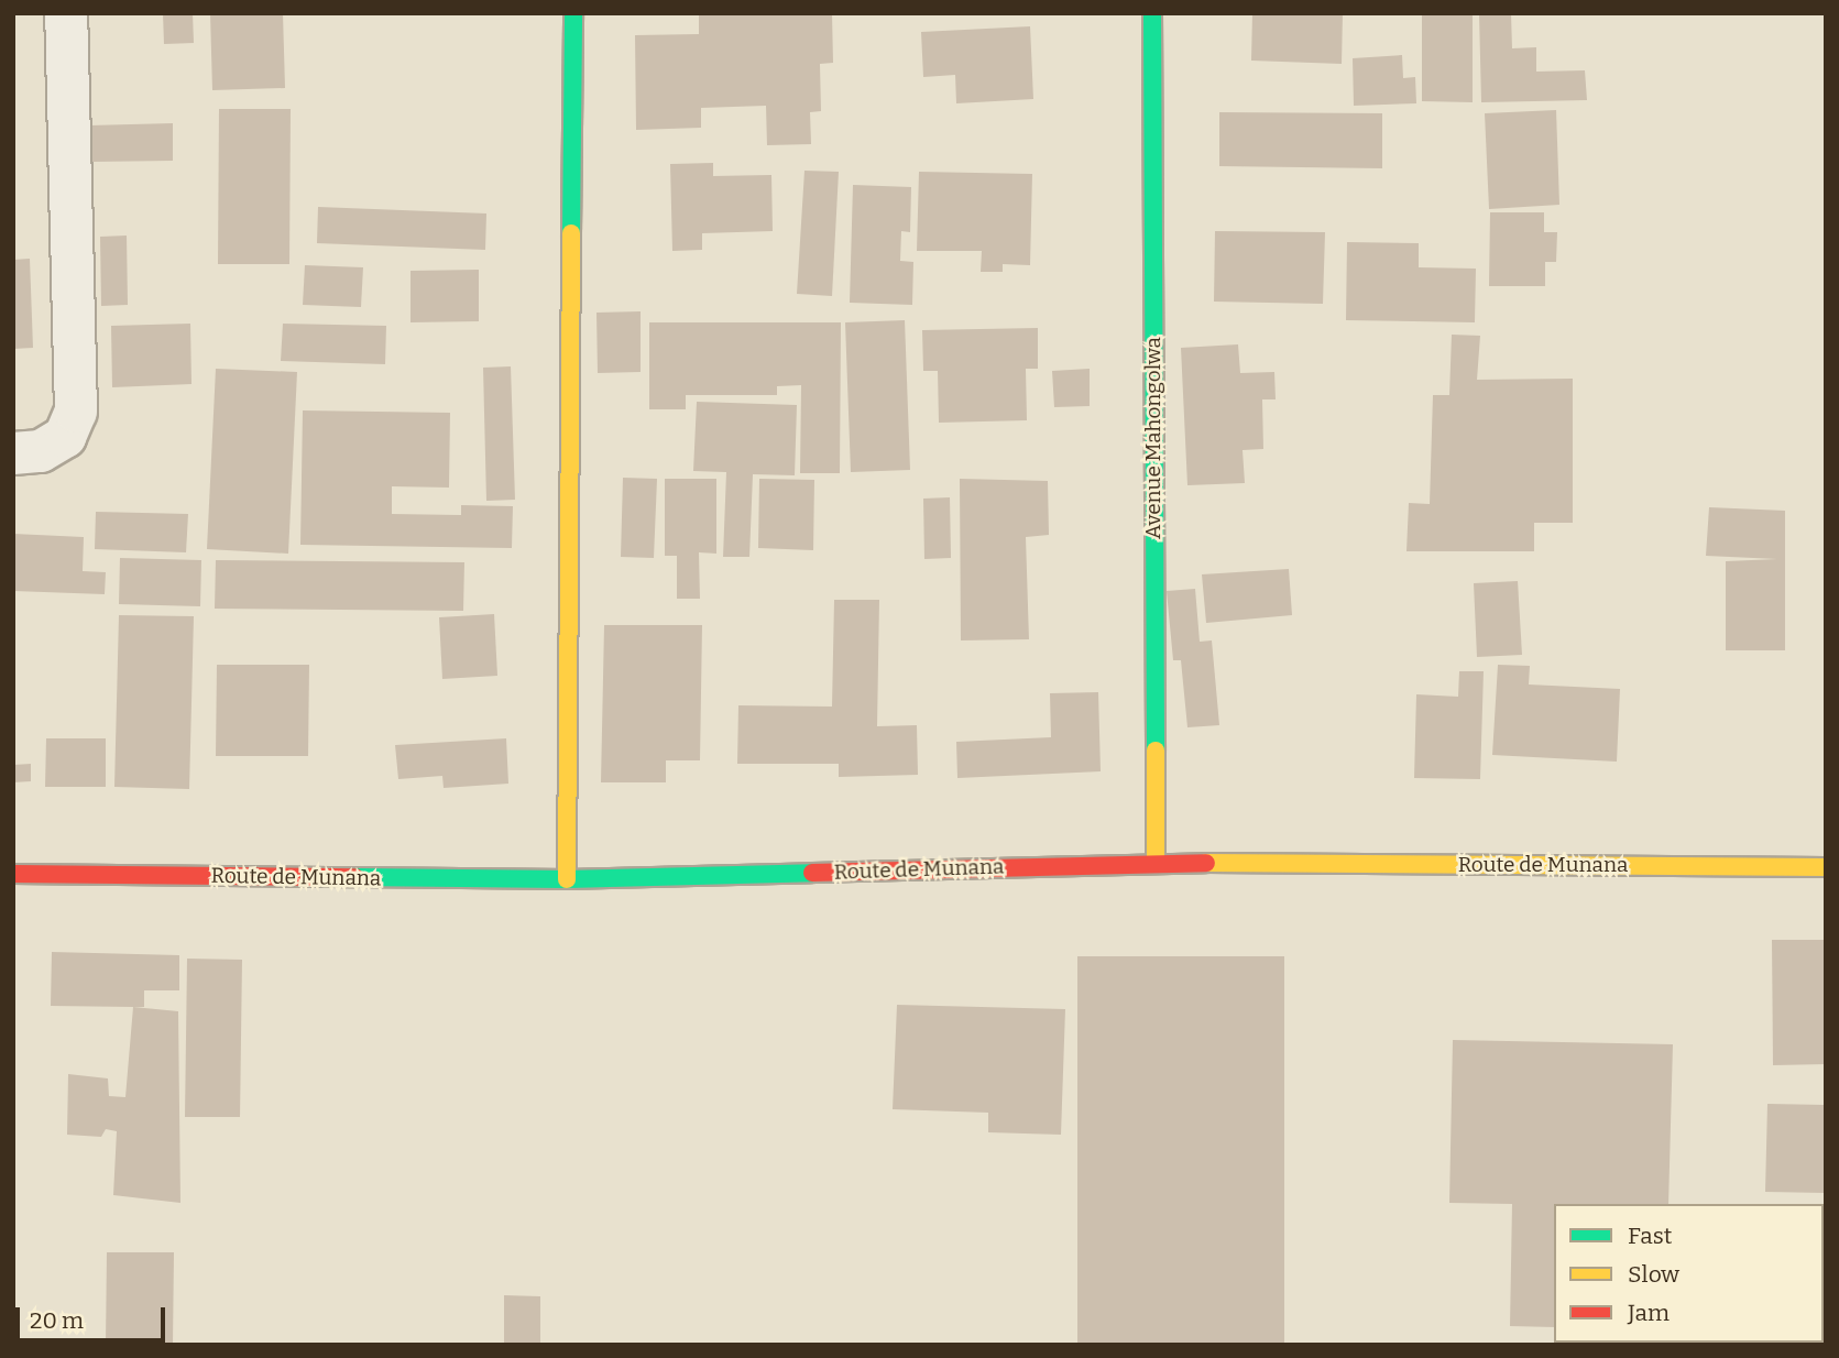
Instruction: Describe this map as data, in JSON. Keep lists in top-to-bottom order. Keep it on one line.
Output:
{"streets":{"main road":["Avenue Mahongolwa","Route de Munana"]},"crossings":[["Avenue Mahongolwa","Route de Munana"]],"legend":["Fast","Slow","Jam"],"scale_bar":"20 m"}
